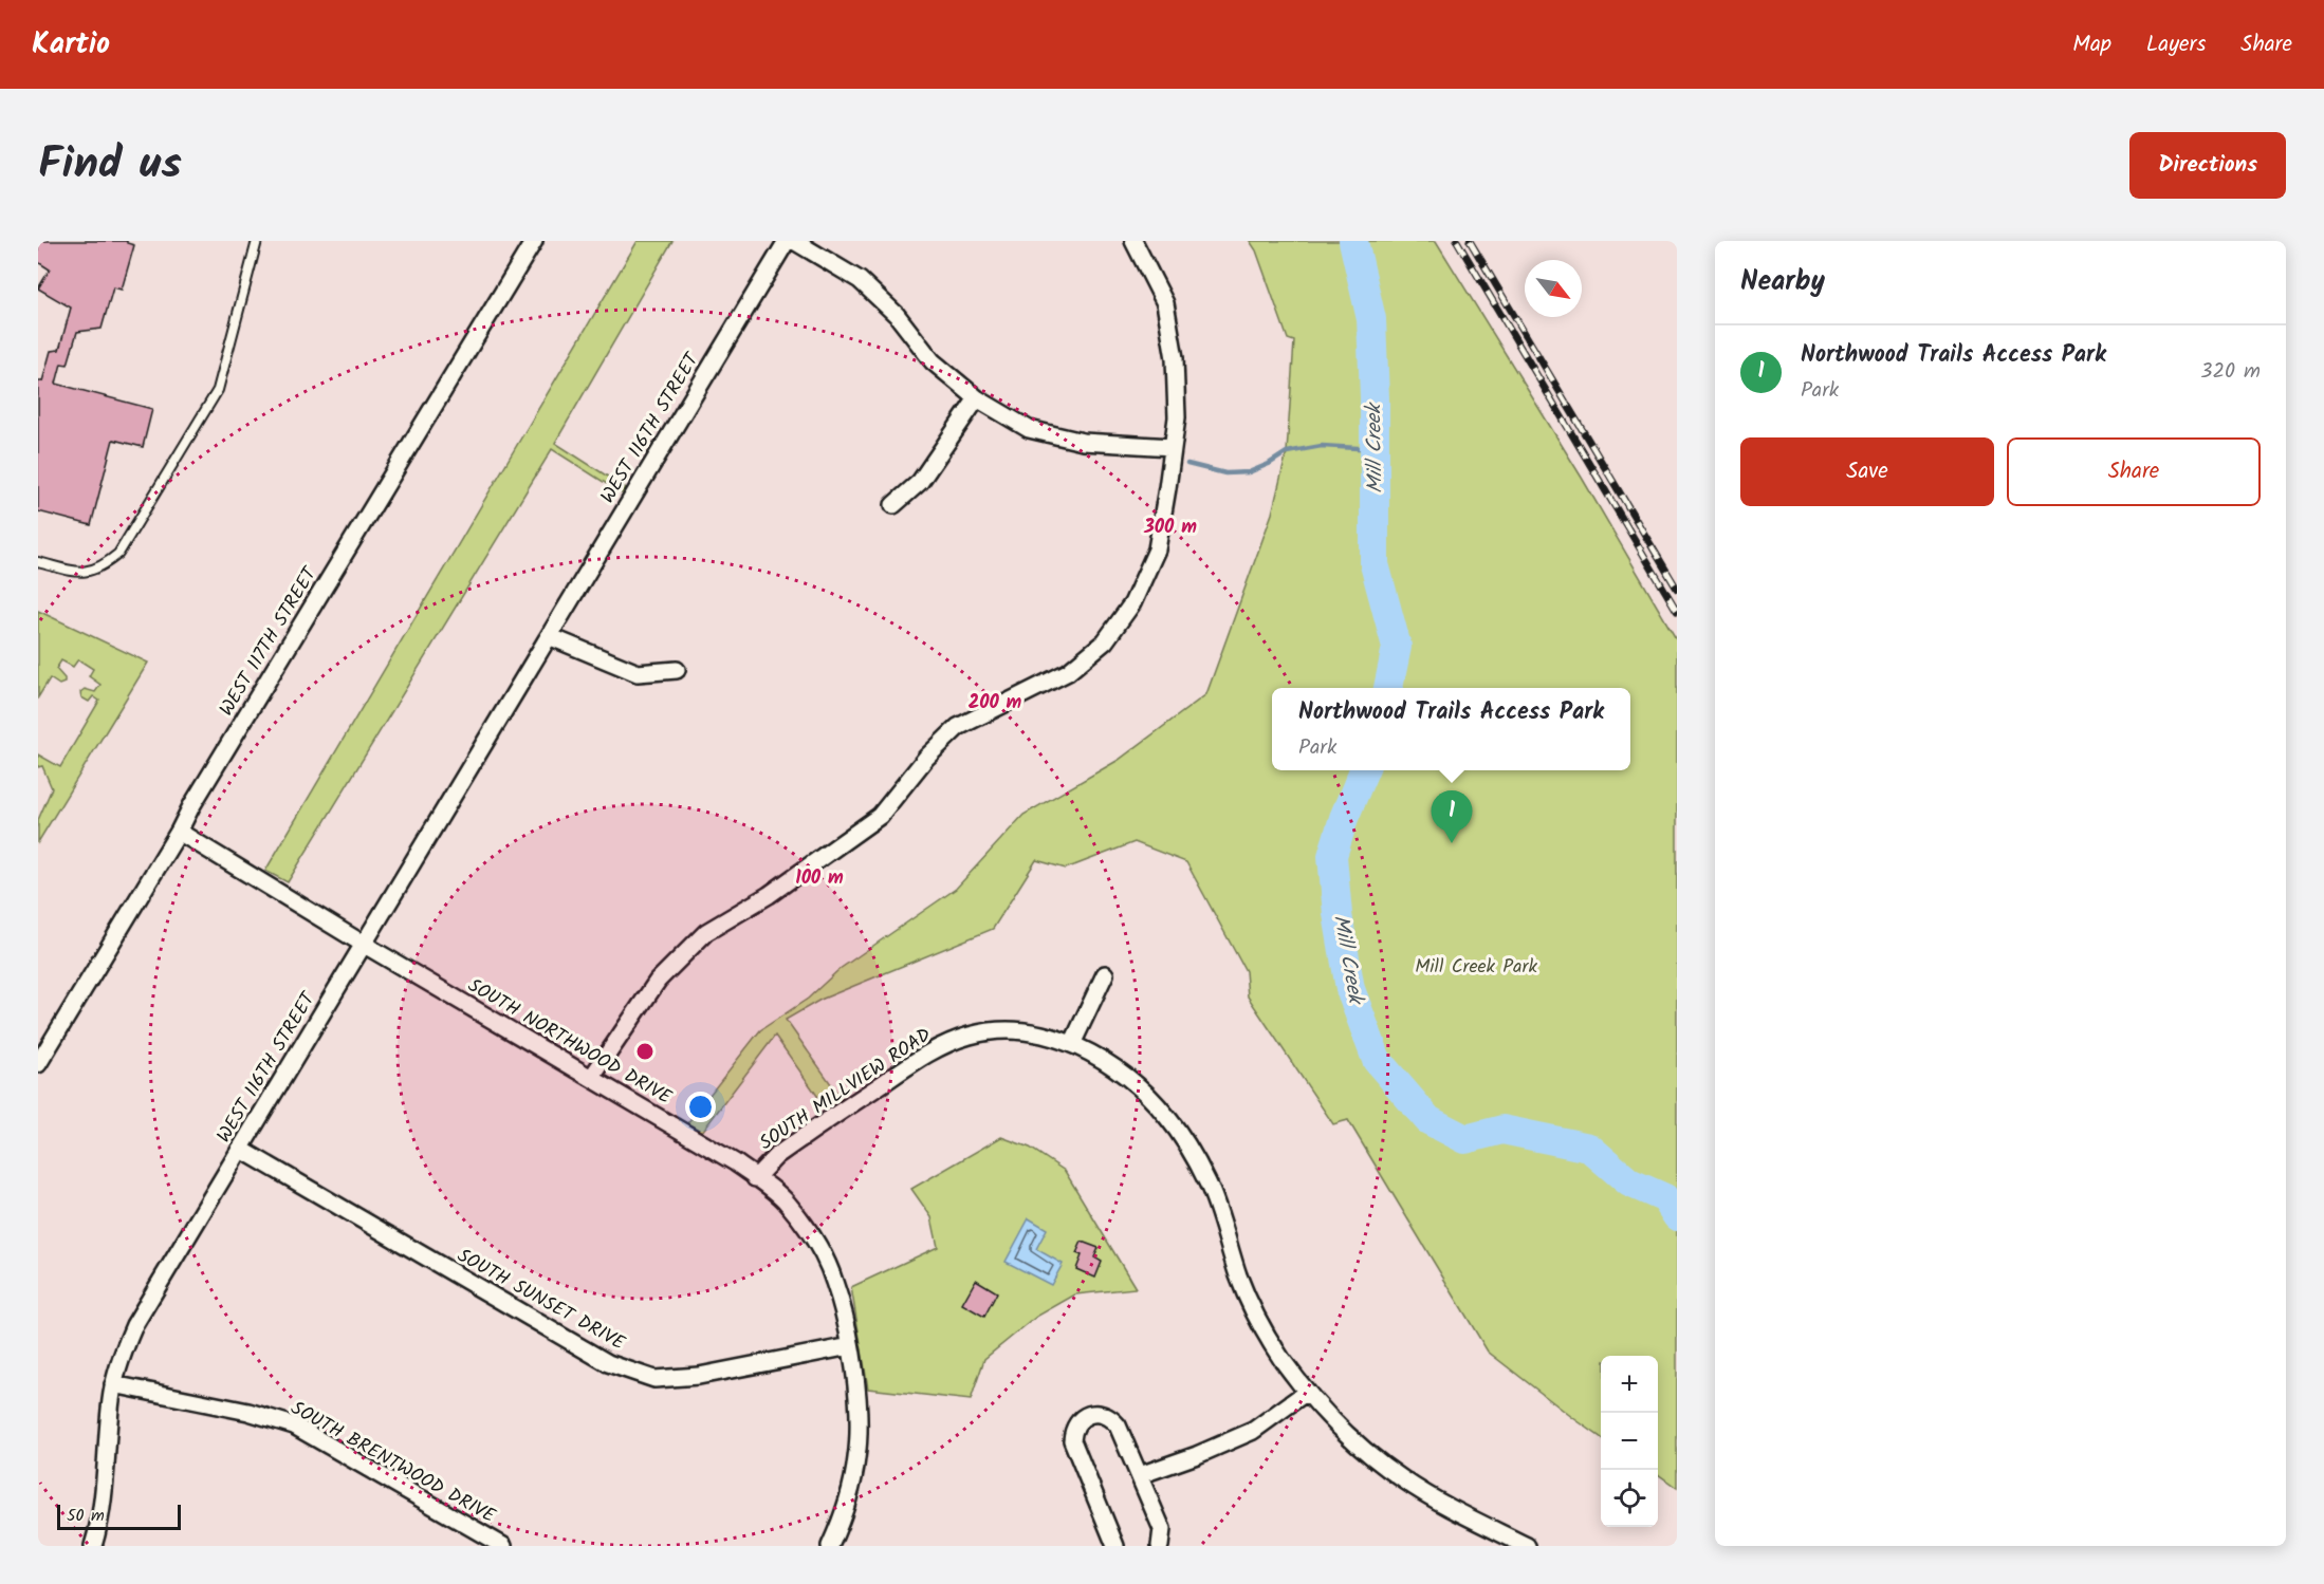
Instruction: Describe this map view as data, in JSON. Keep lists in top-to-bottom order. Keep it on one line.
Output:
{"streets":{"street":["WEST 116TH STREET","WEST 117TH STREET","SOUTH NORTHWOOD DRIVE","SOUTH MILLVIEW ROAD","SOUTH SUNSET DRIVE","SOUTH BRENTWOOD DRIVE"]},"crossings":[["WEST 116TH STREET","SOUTH NORTHWOOD DRIVE"],["WEST 116TH STREET","SOUTH SUNSET DRIVE"],["WEST 116TH STREET","SOUTH BRENTWOOD DRIVE"],["WEST 117TH STREET","SOUTH NORTHWOOD DRIVE"],["SOUTH NORTHWOOD DRIVE","SOUTH MILLVIEW ROAD"],["SOUTH NORTHWOOD DRIVE","SOUTH SUNSET DRIVE"]],"water":["Mill Creek"],"parks":["Mill Creek Park"],"scale_bar":"50 m","north":"bottom right","page":{"header":"Kartio","nav":["Map","Layers","Share"],"title":"Find us","buttons":["Directions",["Save","Share"]],"heading":"Nearby","list":[{"mark":"1","name":"Northwood Trails Access Park","note":"Park","value":"320 m"}],"popup":["Northwood Trails Access Park","Park"],"pins":"1","map_buttons":["+","−"],"scale":"50 m"},"rings":["300 m","200 m","100 m"]}
